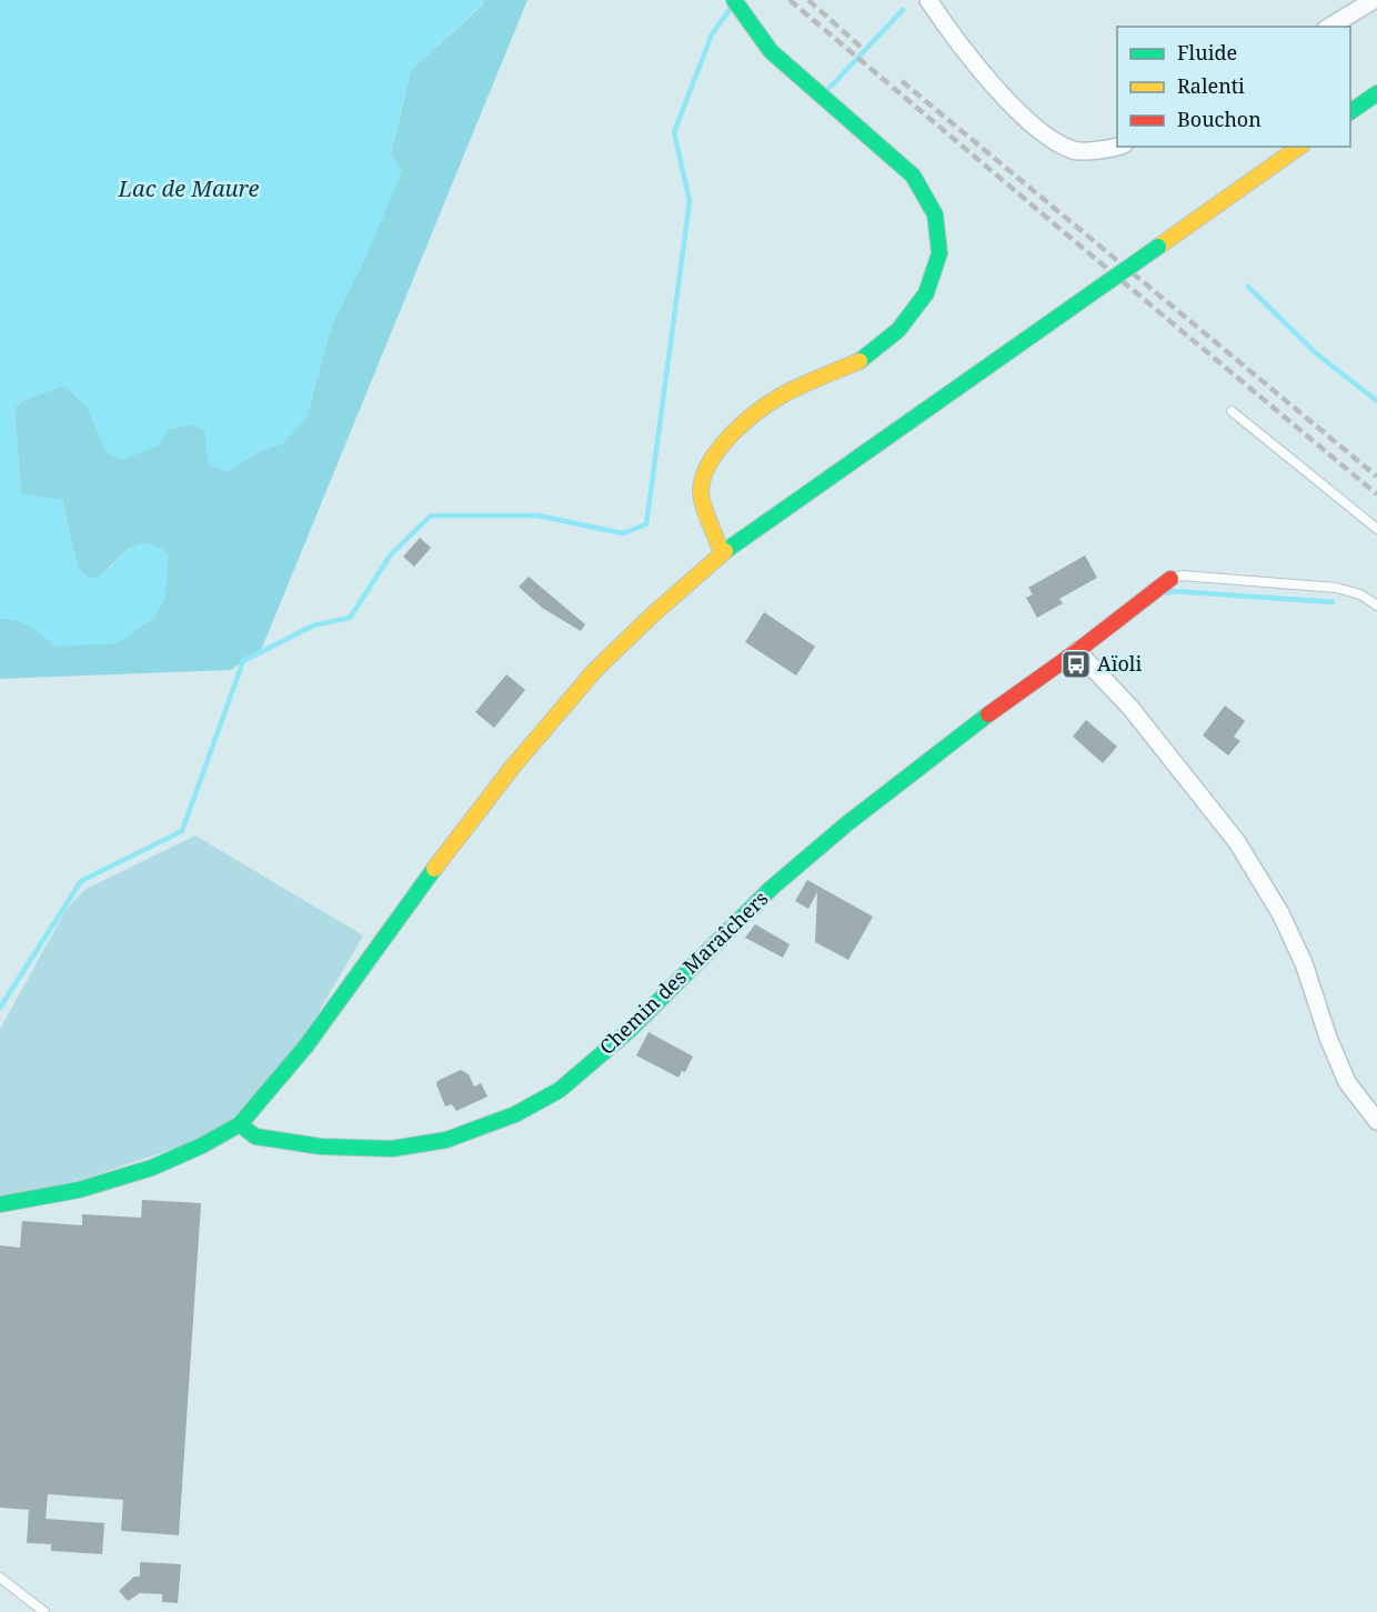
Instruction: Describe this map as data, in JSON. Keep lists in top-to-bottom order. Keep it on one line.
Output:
{"streets":{"street":["Chemin des Maraîchers"]},"water":["Lac de Maure"],"places":{"bus stop":["Aïoli"]},"legend":["Fluide","Ralenti","Bouchon"]}
